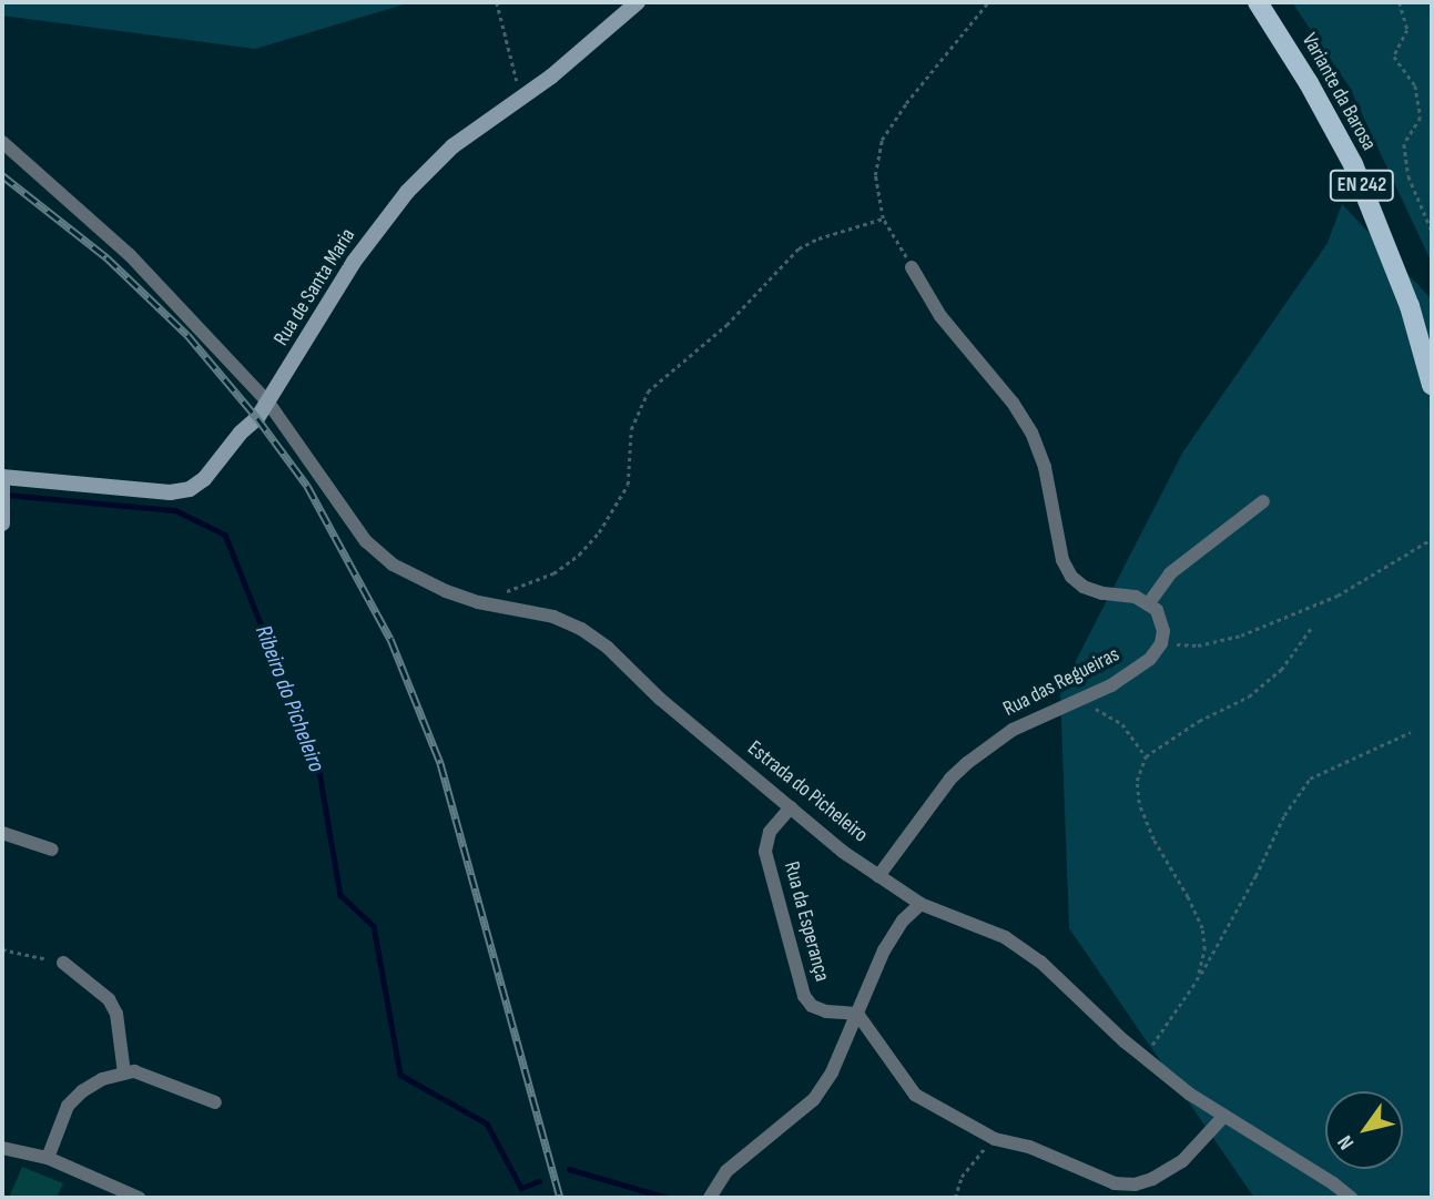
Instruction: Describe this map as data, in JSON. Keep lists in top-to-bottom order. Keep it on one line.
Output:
{"streets":{"main road":["Variante da Barosa","EN 242"],"street":["Rua de Santa Maria","Rua das Regueiras","Estrada do Picheleiro","Rua da Esperança"]},"crossings":[["Rua de Santa Maria","Estrada do Picheleiro"],["Rua das Regueiras","Estrada do Picheleiro"],["Estrada do Picheleiro","Rua da Esperança"]],"water":["Ribeiro do Picheleiro"],"north":"bottom left"}
